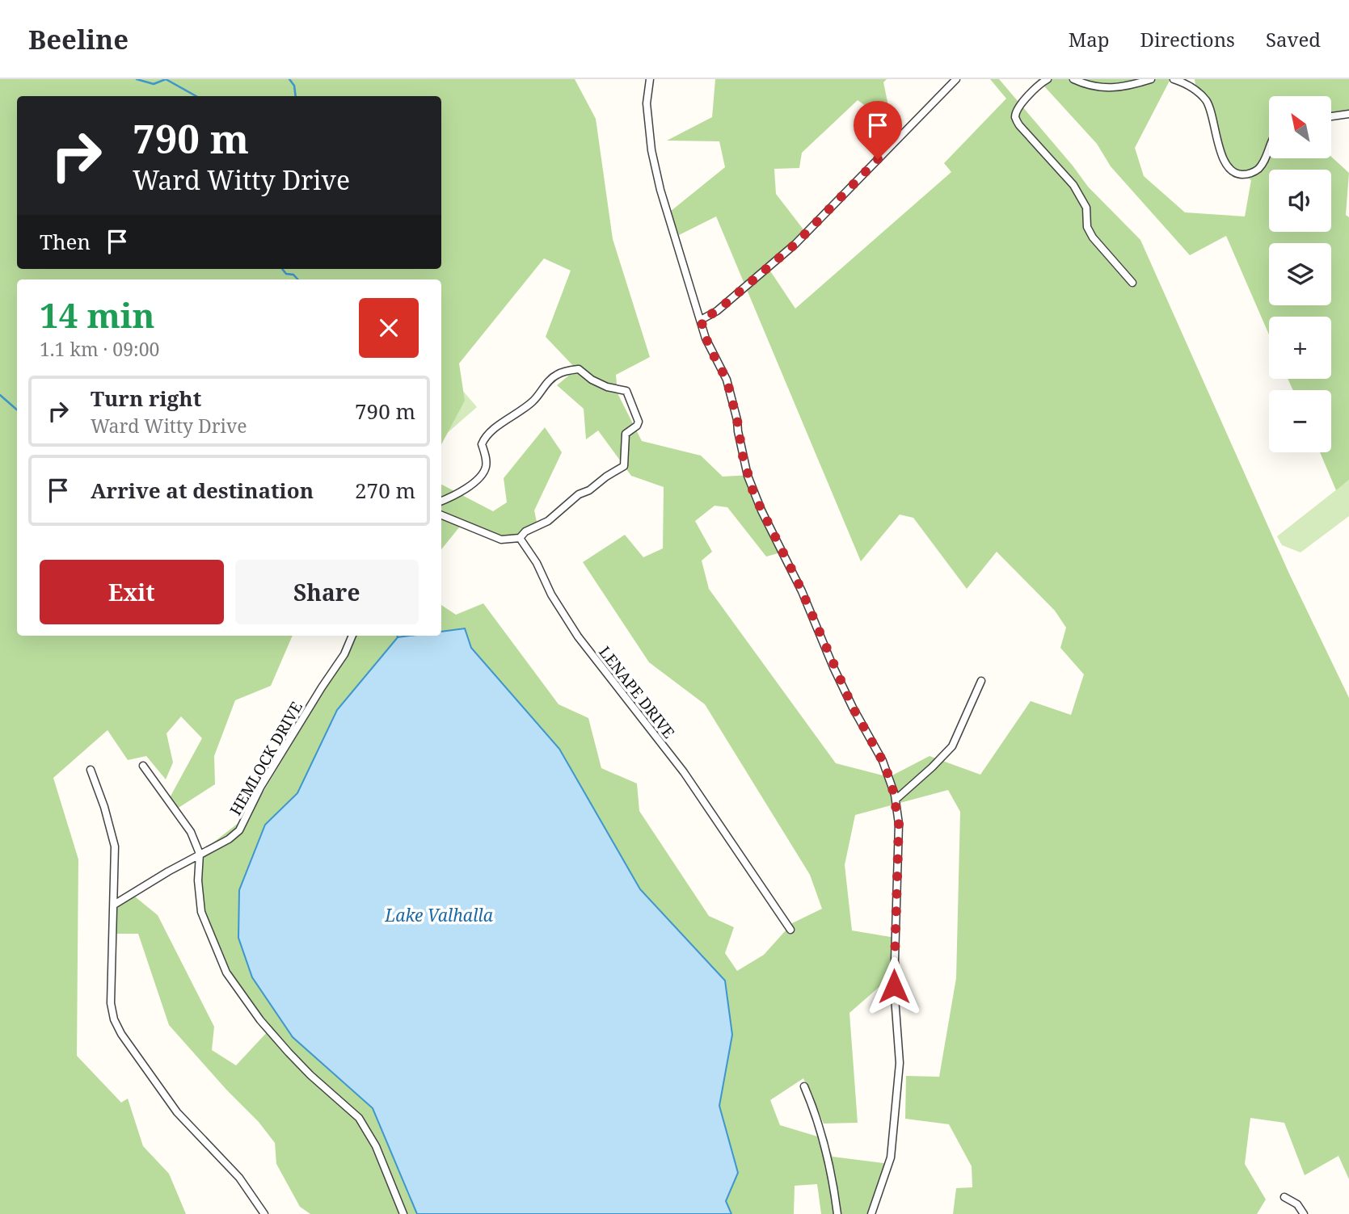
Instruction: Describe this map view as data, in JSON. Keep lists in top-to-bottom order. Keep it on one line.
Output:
{"streets":{"street":["LENAPE DRIVE","HEMLOCK DRIVE"]},"water":["Lake Valhalla"],"north":"top left","page":{"header":"Beeline","nav":["Map","Directions","Saved"],"map_buttons":["+","−"],"turn":["790 m","Ward Witty Drive"],"then":"Then","heading":["14 min","1.1 km · 09:00"],"list":[{"name":"Turn right","note":"Ward Witty Drive","value":"790 m"},{"name":"Arrive at destination","value":"270 m"}],"buttons":["Exit","Share"]}}
